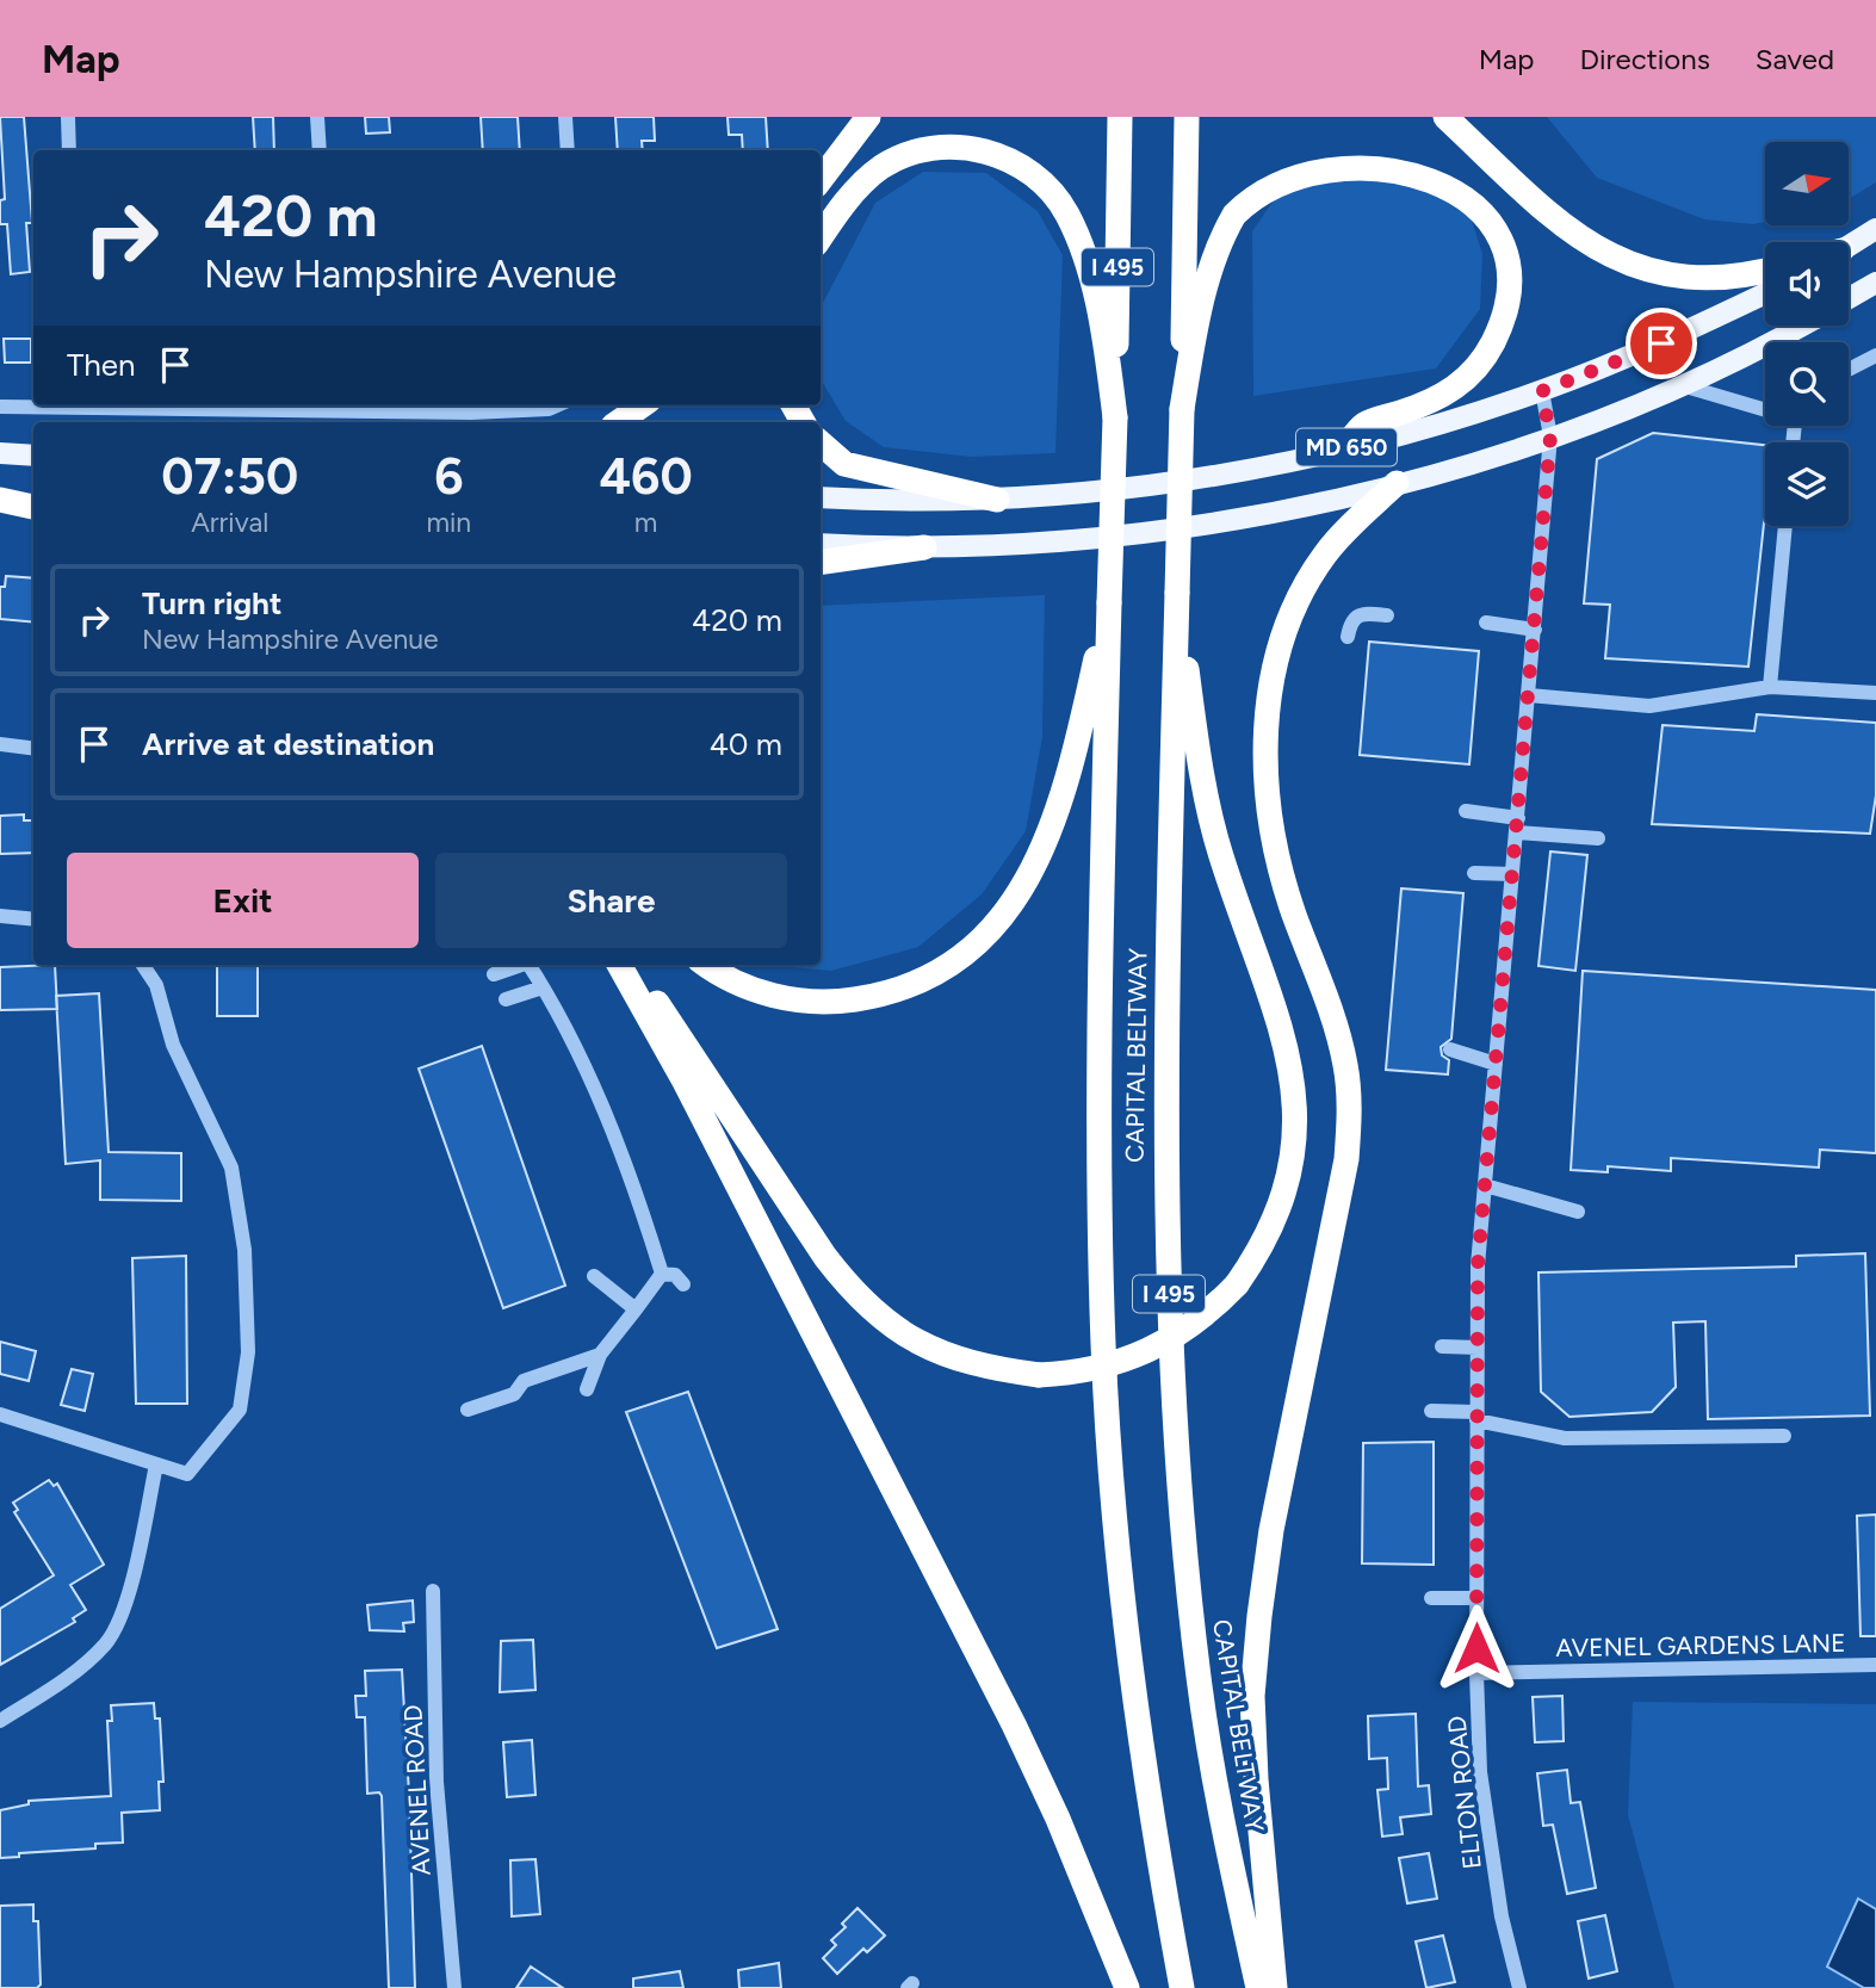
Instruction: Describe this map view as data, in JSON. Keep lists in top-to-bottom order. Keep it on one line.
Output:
{"streets":{"highway":["I 495","CAPITAL BELTWAY"],"main road":["MD 650"],"street":["AVENEL GARDENS LANE","AVENEL ROAD","ELTON ROAD"]},"crossings":[["MD 650","ELTON ROAD"],["AVENEL GARDENS LANE","ELTON ROAD"]],"north":"right","page":{"header":"Map","nav":["Map","Directions","Saved"],"turn":["420 m","New Hampshire Avenue"],"then":"Then","eta":["07:50","Arrival","6","min","460","m"],"list":[{"name":"Turn right","note":"New Hampshire Avenue","value":"420 m"},{"name":"Arrive at destination","value":"40 m"}],"buttons":["Exit","Share"]}}
